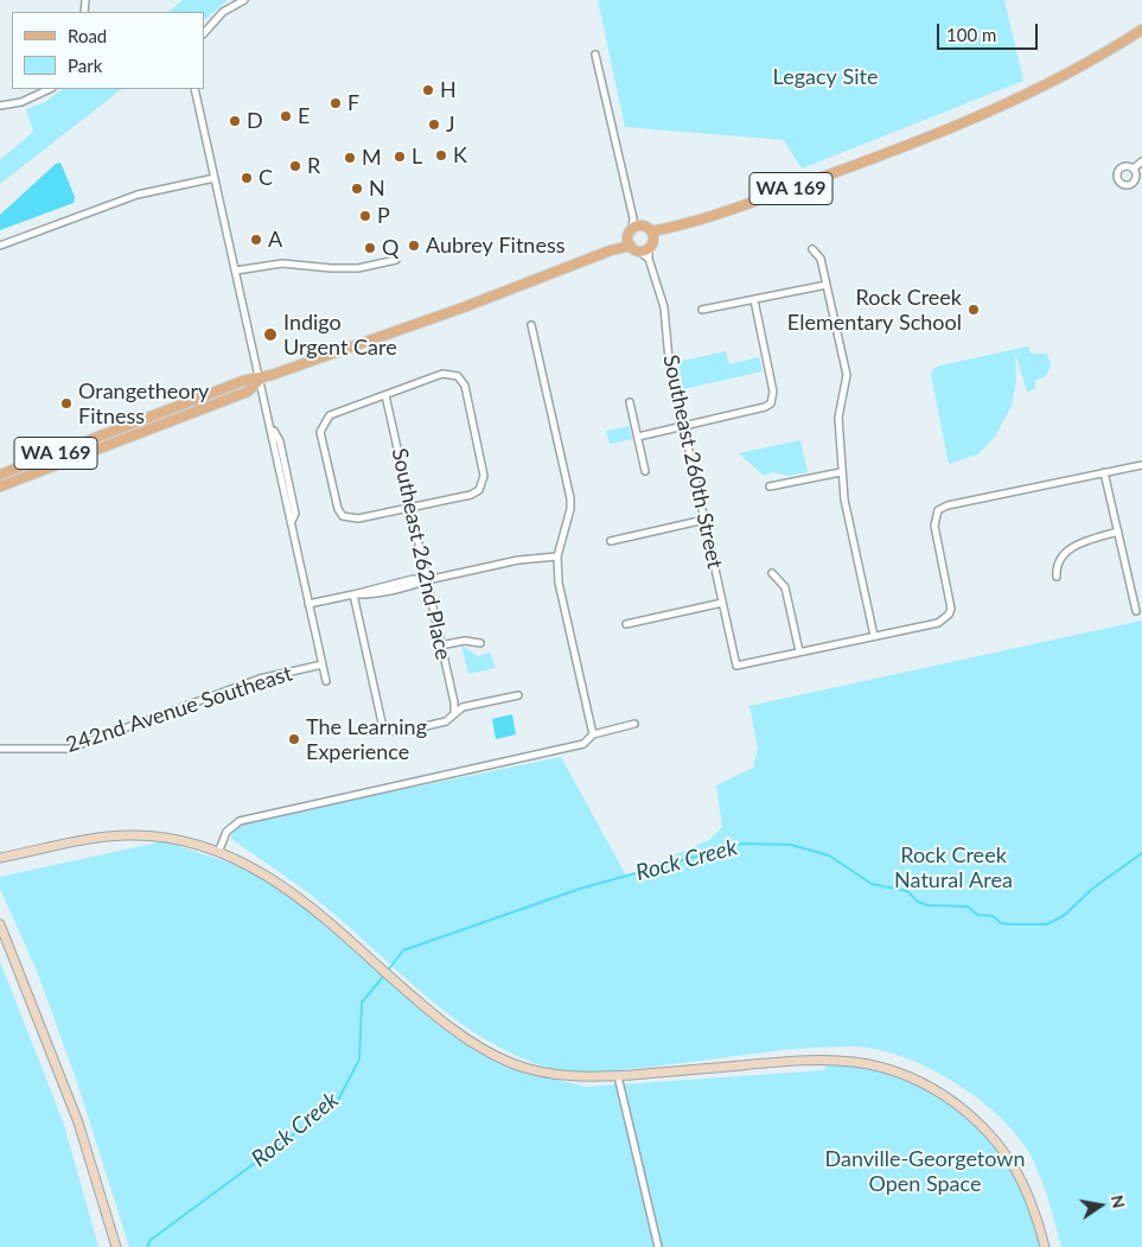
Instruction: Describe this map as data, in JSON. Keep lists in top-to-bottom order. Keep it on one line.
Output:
{"streets":{"main road":["WA 169"],"street":["Southeast 260th Street","Southeast 262nd Place","242nd Avenue Southeast"]},"water":["Rock Creek"],"parks":["Legacy Site","Rock Creek Natural Area","Danville-Georgetown Open Space"],"places":["H","F","E","D","J","K","L","M","R","C","N","P","A","Aubrey Fitness","Q","Rock Creek Elementary School","Indigo Urgent Care","Orangetheory Fitness","The Learning Experience"],"legend":["Road","Park"],"scale_bar":"100 m","north":"right"}
